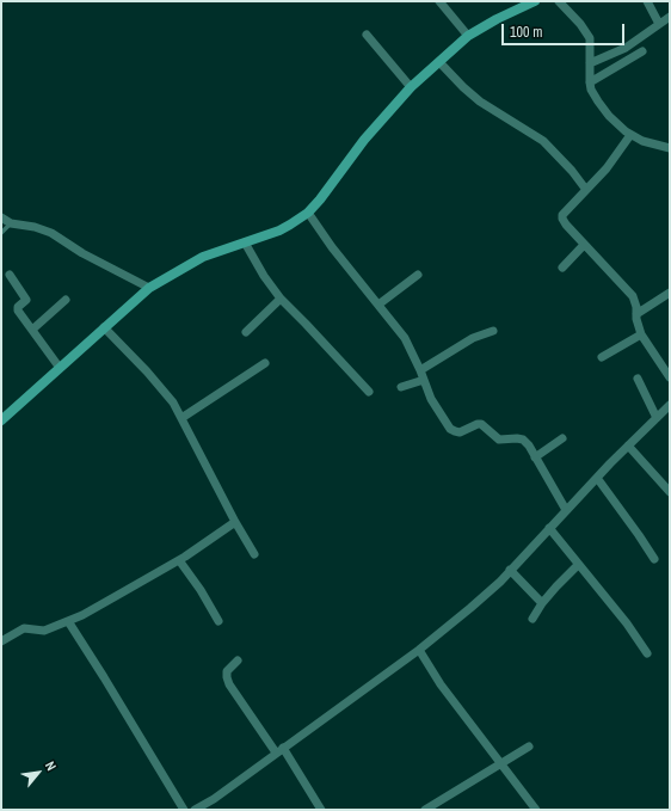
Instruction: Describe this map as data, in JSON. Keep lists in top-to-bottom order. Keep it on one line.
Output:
{"scale_bar":"100 m","north":"top right"}
